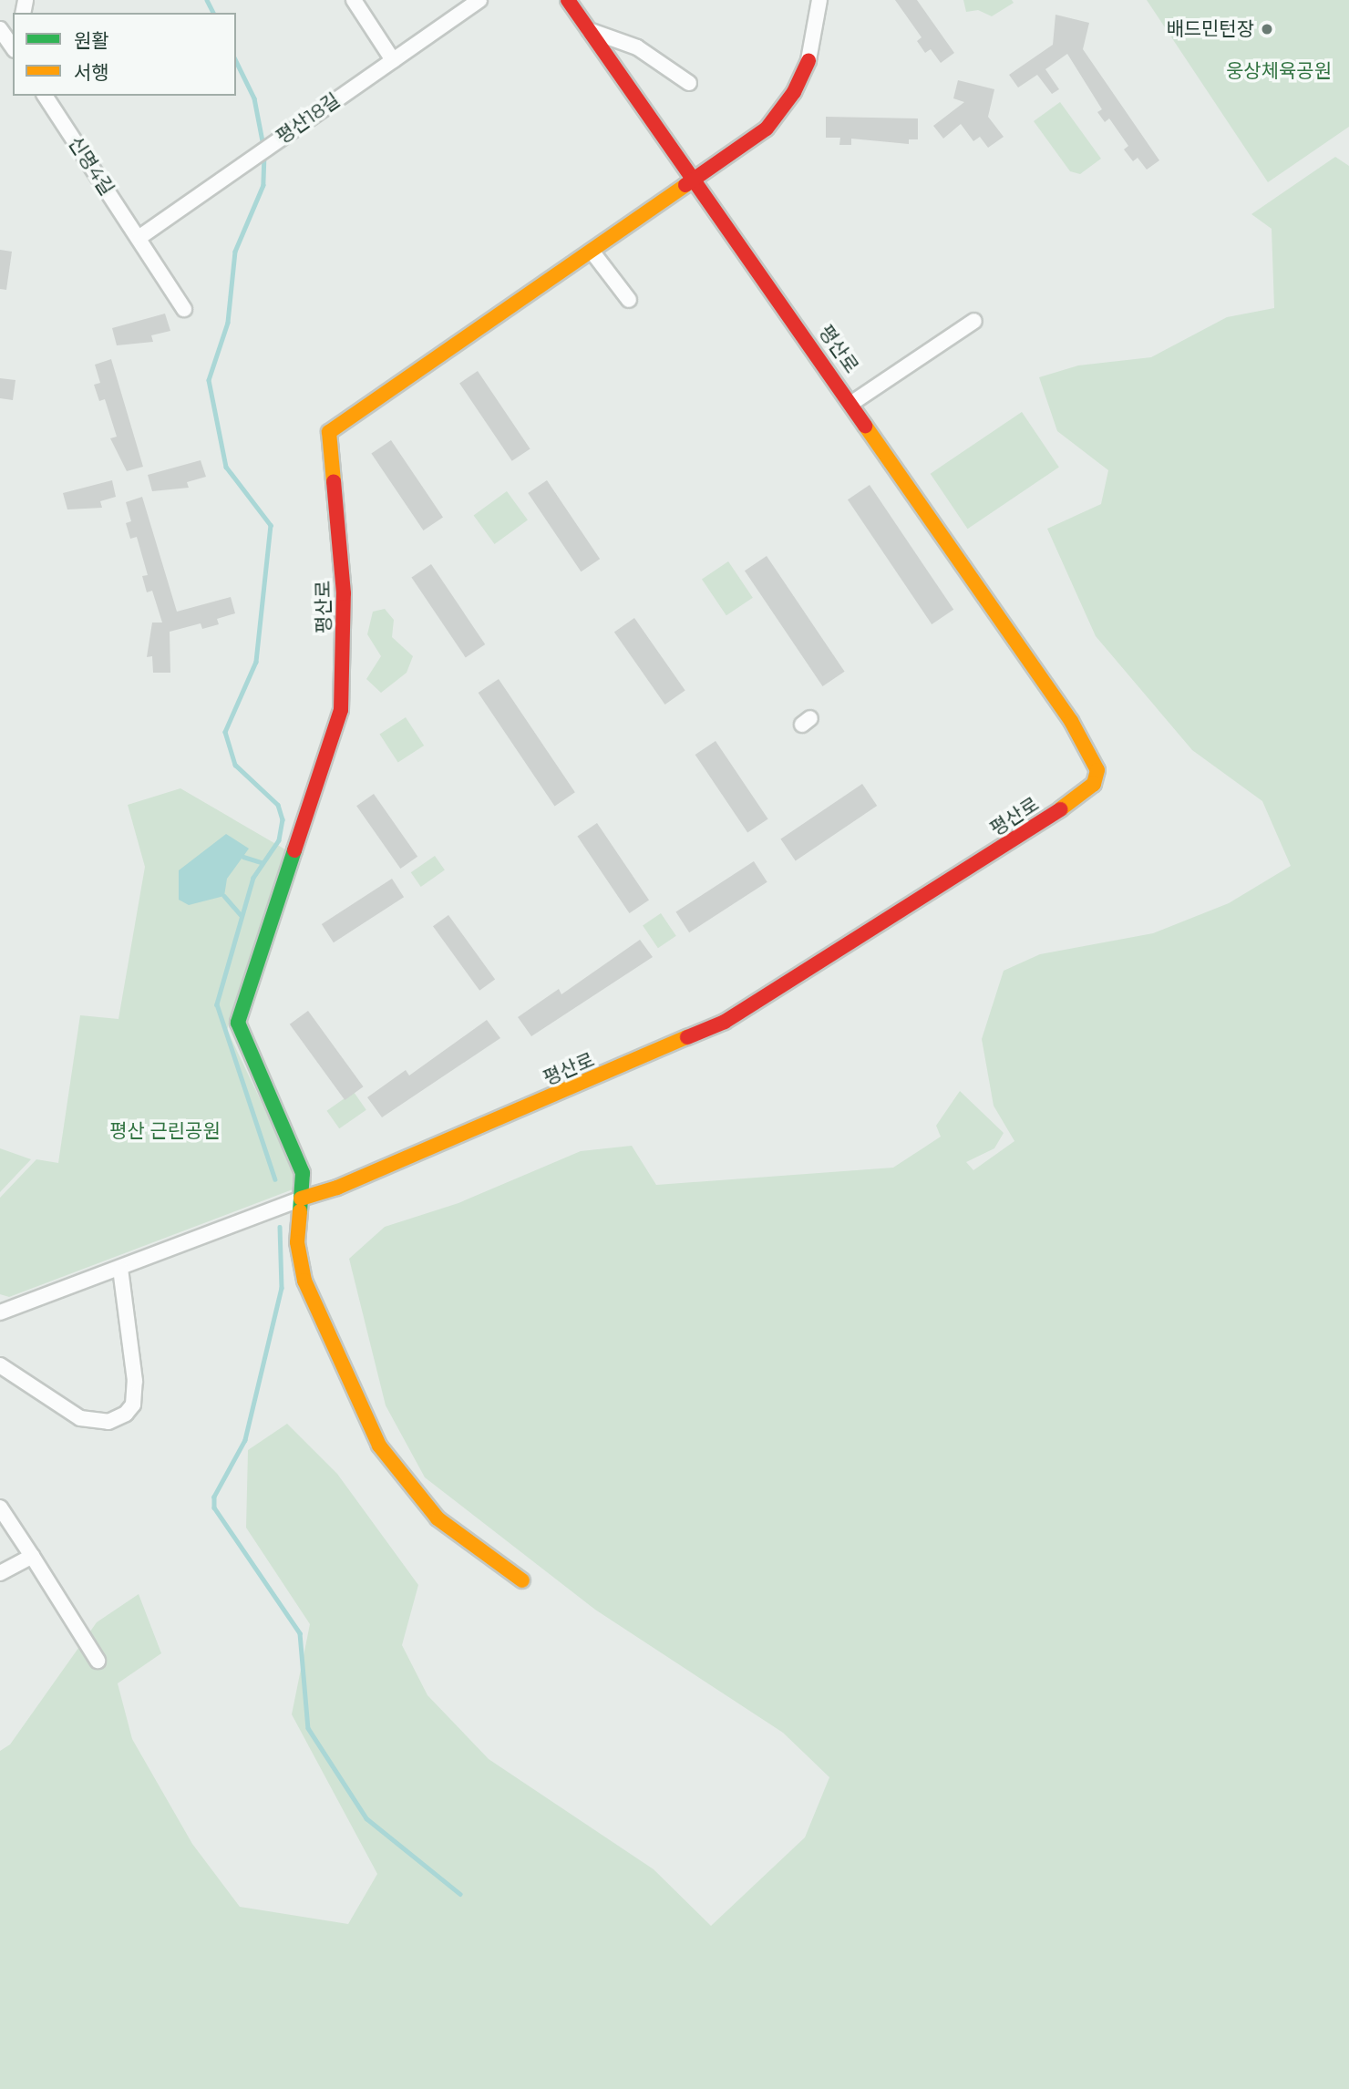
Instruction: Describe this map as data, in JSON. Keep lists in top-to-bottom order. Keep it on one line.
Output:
{"streets":{"street":["평산18길","신명4길","평산로"]},"crossings":[["평산18길","신명4길"]],"parks":["웅상체육공원","평산 근린공원"],"places":["배드민턴장"],"legend":["원활","서행"]}
